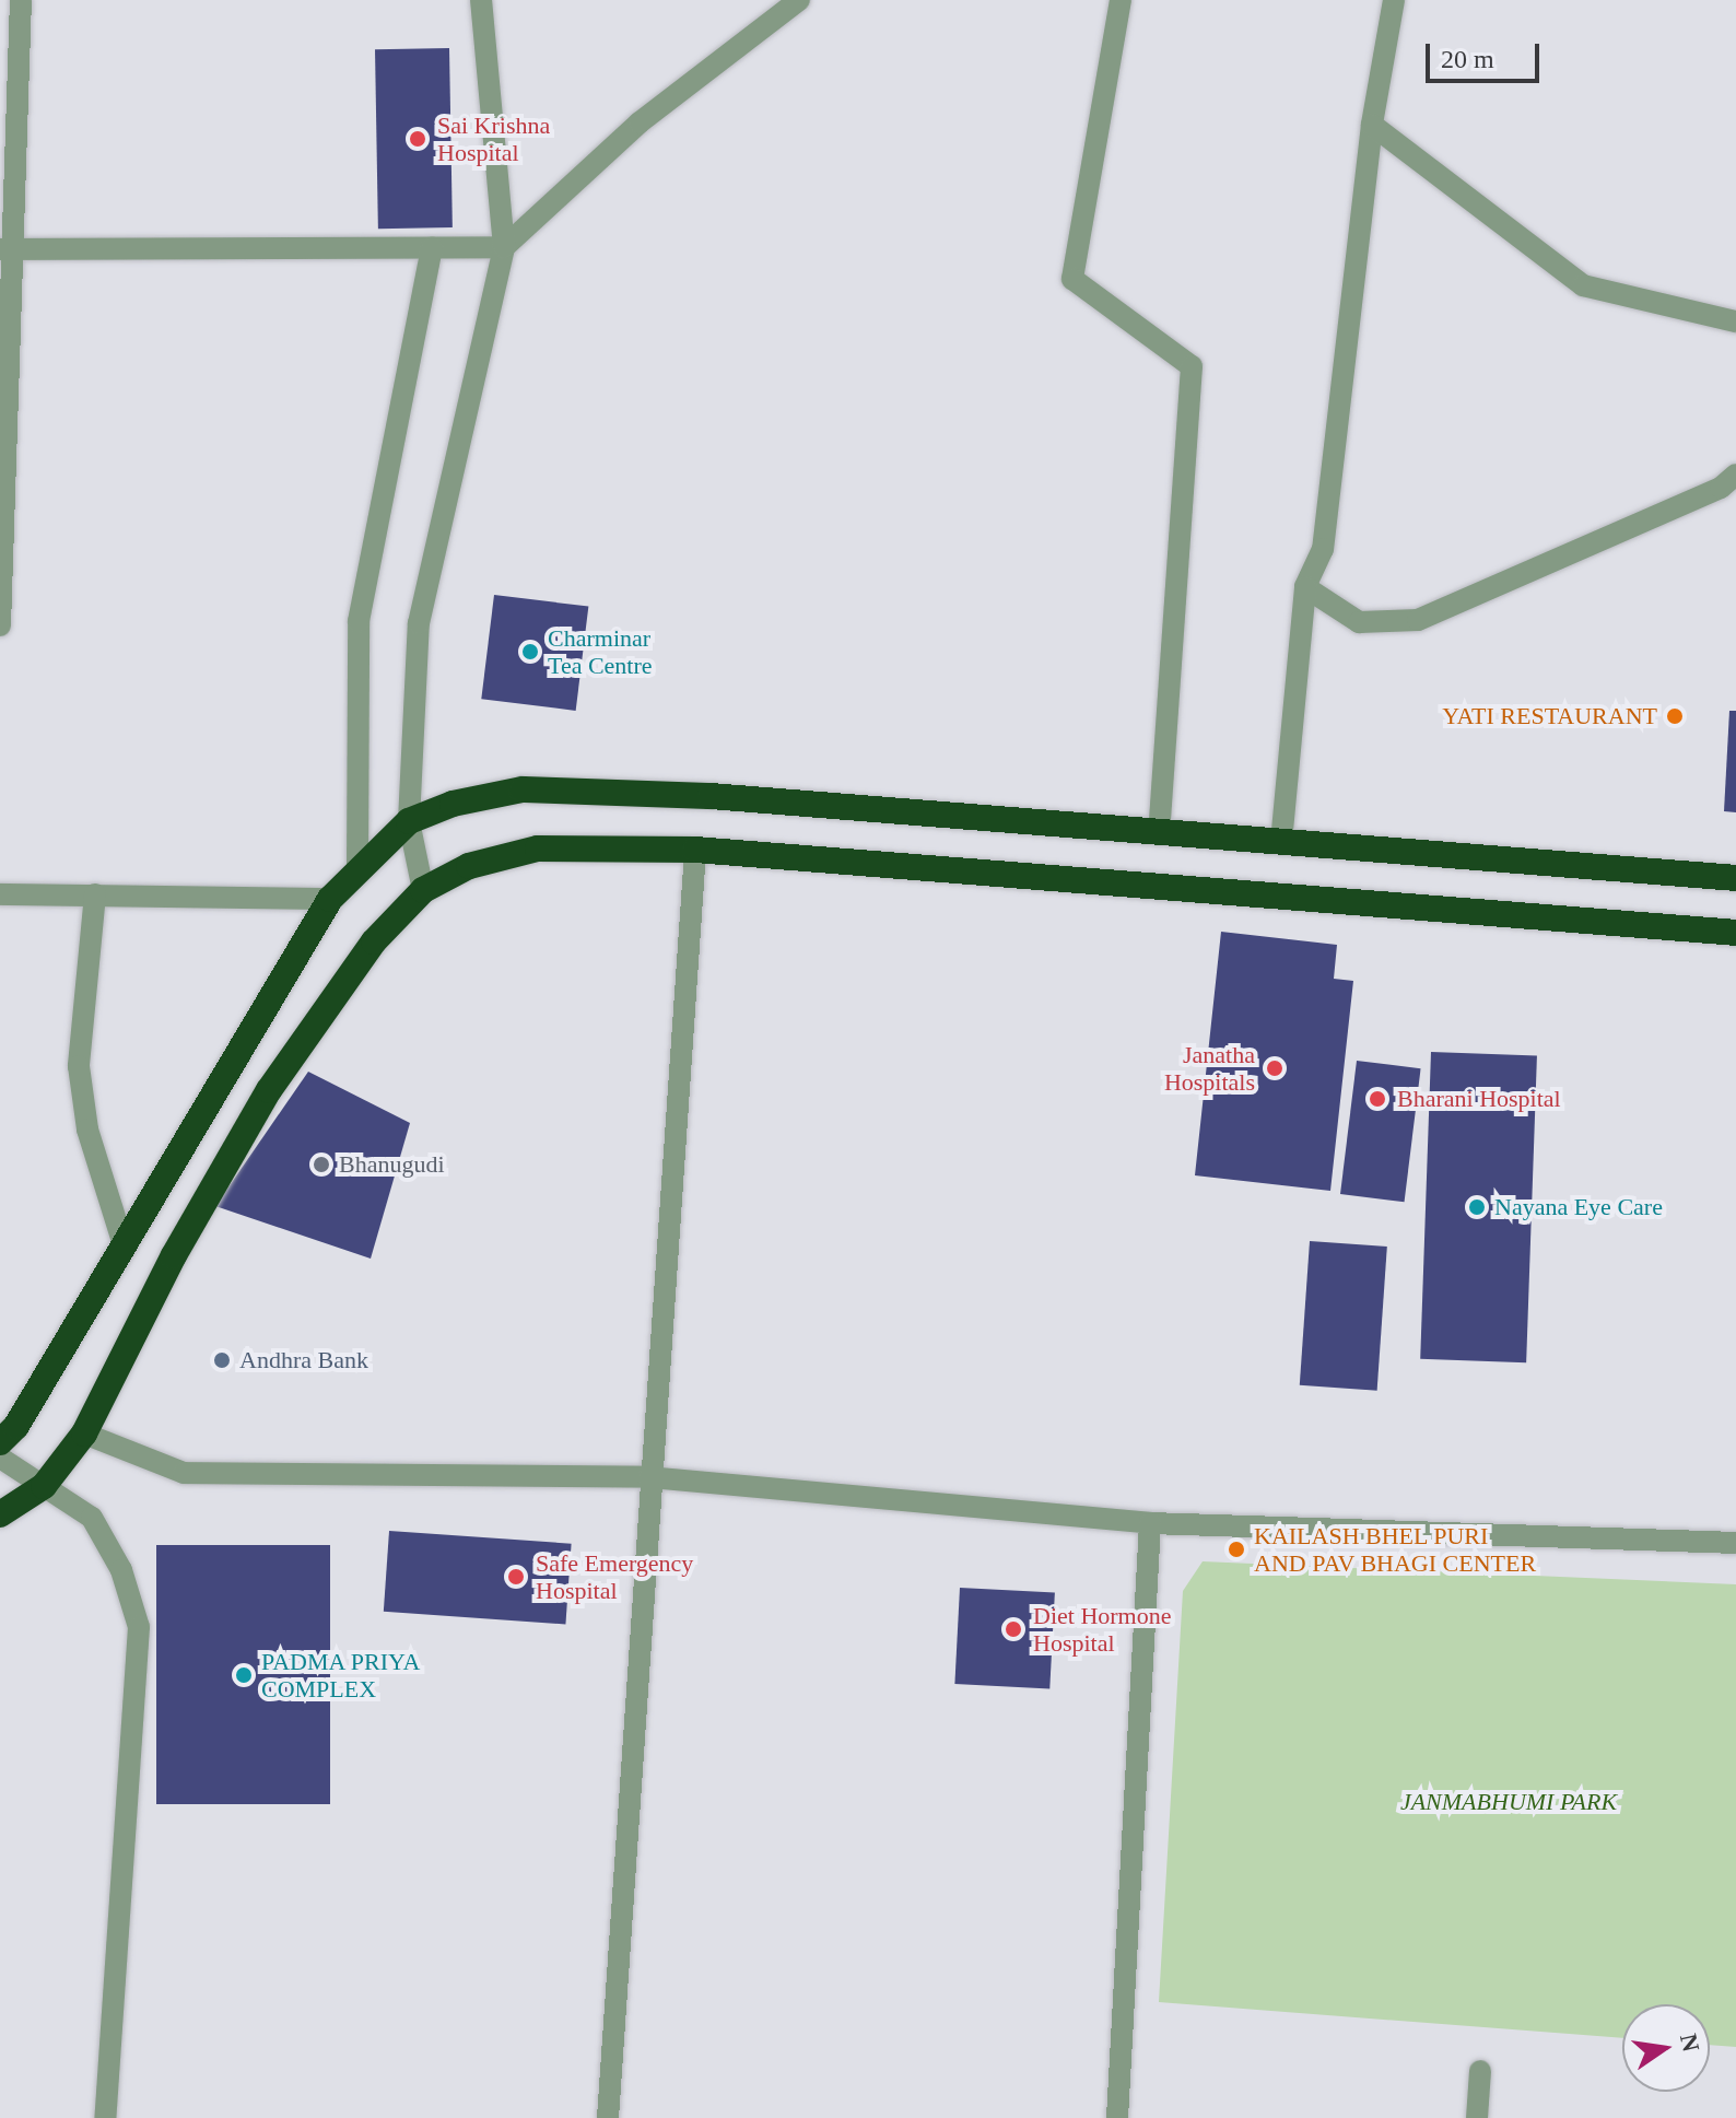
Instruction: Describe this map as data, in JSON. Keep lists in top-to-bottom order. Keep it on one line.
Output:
{"parks":["JANMABHUMI PARK"],"places":["Sai Krishna Hospital","Charminar Tea Centre","YATI RESTAURANT","Janatha Hospitals","Bharani Hospital","Bhanugudi","Nayana Eye Care","Andhra Bank","KAILASH BHEL PURI AND PAV BHAGI CENTER","Safe Emergency Hospital","Diet Hormone Hospital","PADMA PRIYA COMPLEX"],"scale_bar":"20 m","north":"right"}
